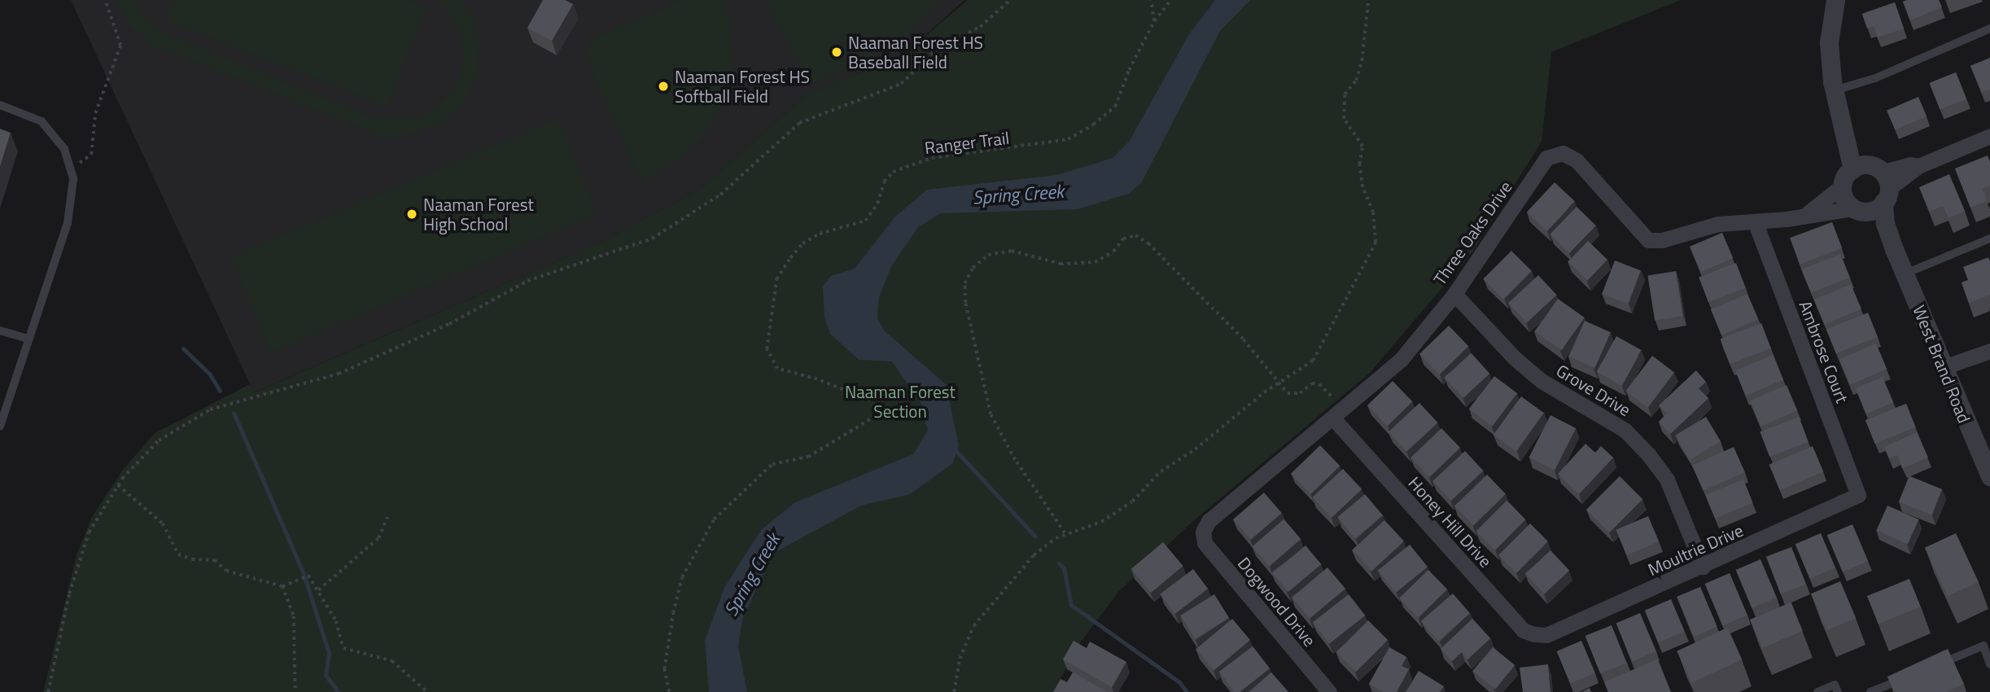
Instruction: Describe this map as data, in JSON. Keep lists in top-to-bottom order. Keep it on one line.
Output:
{"streets":{"street":["Three Oaks Drive","Ambrose Court","West Brand Road","Grove Drive","Honey Hill Drive","Moultrie Drive","Dogwood Drive"],"path":["Ranger Trail"]},"crossings":[["Three Oaks Drive","Ambrose Court"],["Three Oaks Drive","West Brand Road"],["Three Oaks Drive","Grove Drive"],["Three Oaks Drive","Honey Hill Drive"],["Three Oaks Drive","Dogwood Drive"],["Ambrose Court","Moultrie Drive"],["Grove Drive","Moultrie Drive"],["Honey Hill Drive","Moultrie Drive"]],"water":["Spring Creek"],"parks":["Naaman Forest Section"],"places":["Naaman Forest HS Baseball Field","Naaman Forest HS Softball Field","Naaman Forest High School"]}
